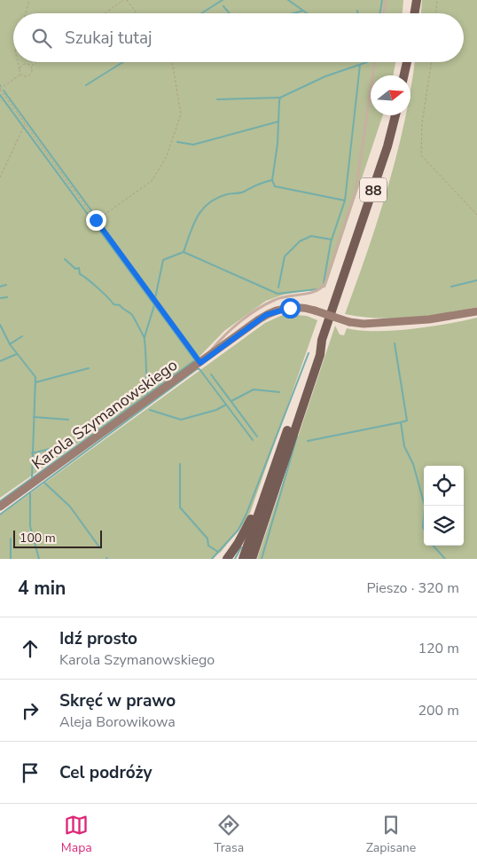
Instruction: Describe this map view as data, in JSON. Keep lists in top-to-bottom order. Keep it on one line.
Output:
{"streets":{"main road":["88"],"street":["Karola Szymanowskiego"]},"scale_bar":"100 m","north":"right","page":{"search":"Szukaj tutaj","scale":"100 m","heading":["4 min","Pieszo · 320 m"],"list":[["Idź prosto","Karola Szymanowskiego","120 m"],["Skręć w prawo","Aleja Borowikowa","200 m"],"Cel podróży"],"nav":["Mapa","Trasa","Zapisane"]}}
